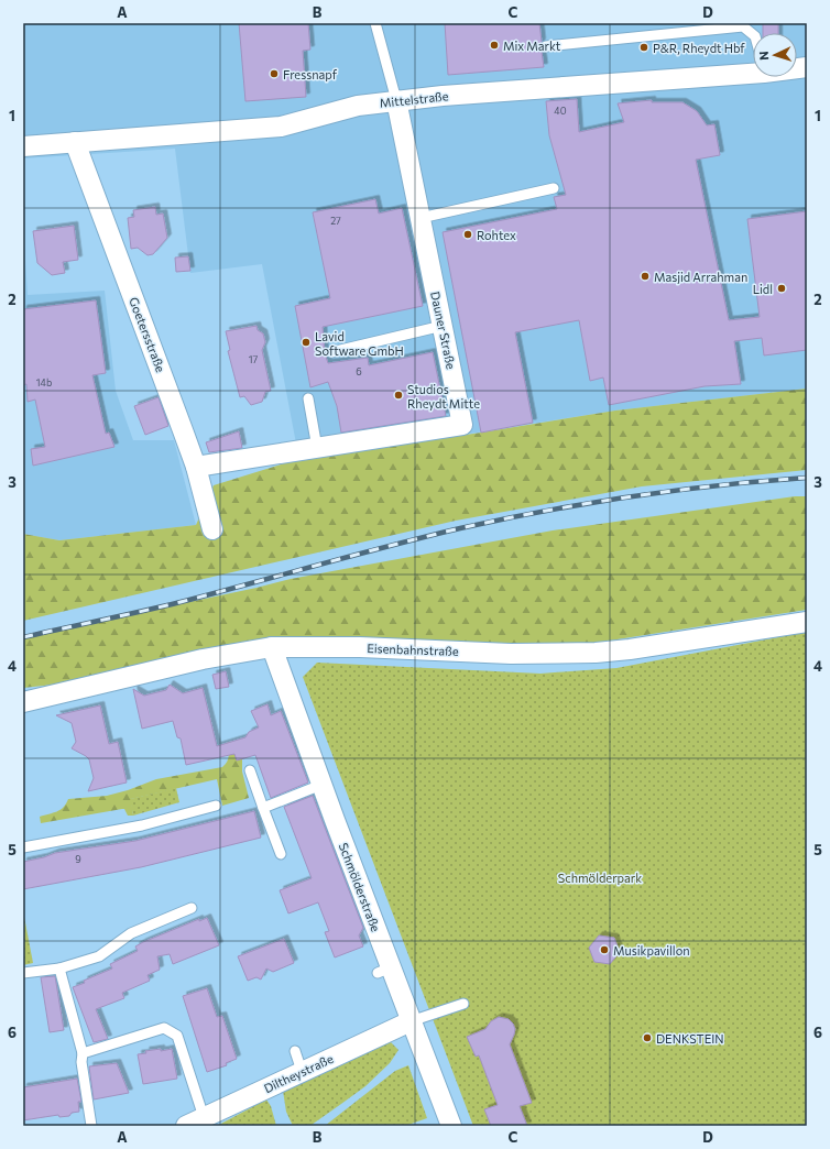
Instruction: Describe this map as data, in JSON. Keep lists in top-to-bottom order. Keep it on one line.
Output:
{"streets":{"street":["Mittelstraße","Dauner Straße","Goetersstraße","Eisenbahnstraße","Schmölderstraße","Diltheystraße"]},"crossings":[["Mittelstraße","Dauner Straße"],["Mittelstraße","Goetersstraße"],["Dauner Straße","Goetersstraße"],["Eisenbahnstraße","Schmölderstraße"],["Schmölderstraße","Diltheystraße"]],"parks":["Schmölderpark"],"places":["Mix Markt","P&R, Rheydt Hbf","Fressnapf","Rohtex","Masjid Arrahman","Lidl","Lavid Software GmbH","Studios Rheydt Mitte","Musikpavillon","DENKSTEIN"],"house_numbers":["40","27","17","6","14b","9"],"north":"left","grid":{"columns":["A","B","C","D"],"rows":["1","2","3","4","5","6"]}}
